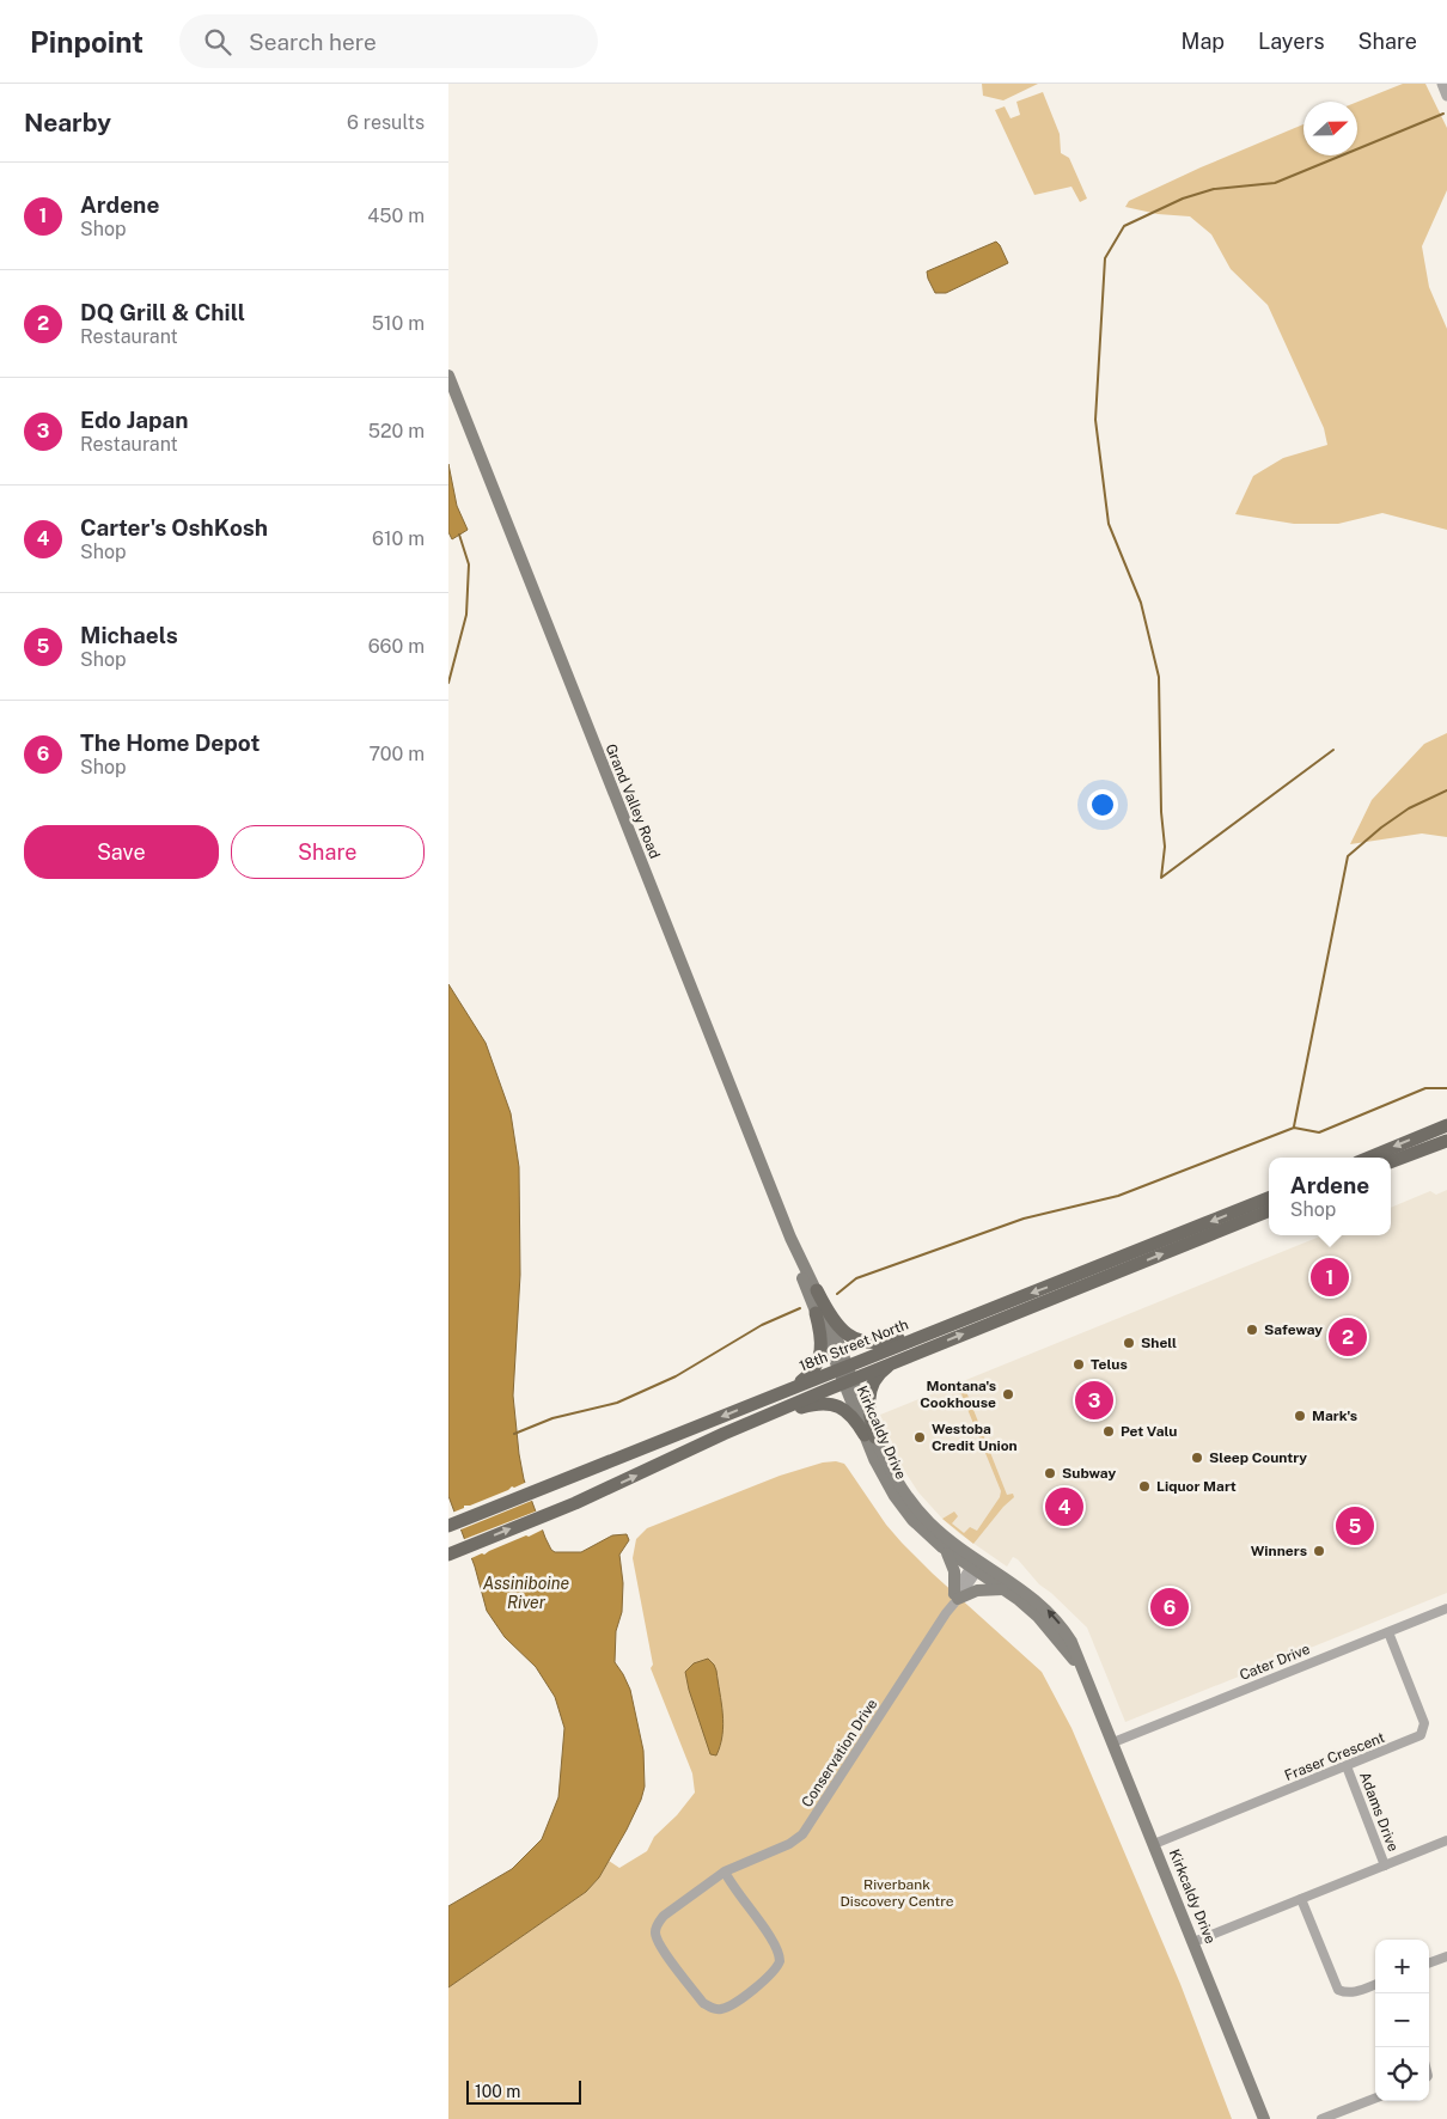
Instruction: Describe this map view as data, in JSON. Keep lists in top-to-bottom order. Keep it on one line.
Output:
{"streets":{"main road":["Grand Valley Road","18th Street North","Kirkcaldy Drive"],"street":["Cater Drive","Conservation Drive","Fraser Crescent","Adams Drive"]},"crossings":[["Grand Valley Road","18th Street North"],["Grand Valley Road","Kirkcaldy Drive"],["18th Street North","Kirkcaldy Drive"],["Kirkcaldy Drive","Cater Drive"],["Kirkcaldy Drive","Conservation Drive"],["Kirkcaldy Drive","Fraser Crescent"],["Cater Drive","Fraser Crescent"],["Fraser Crescent","Adams Drive"]],"water":["Assiniboine River"],"parks":["Riverbank Discovery Centre"],"places":["Safeway","Shell","Telus","Montana's Cookhouse","Mark's","Pet Valu","Westoba Credit Union","Sleep Country","Subway","Liquor Mart","Winners"],"scale_bar":"100 m","north":"right","page":{"header":"Pinpoint","search":"Search here","nav":["Map","Layers","Share"],"heading":["Nearby","6 results"],"list":[{"mark":"1","name":"Ardene","note":"Shop","value":"450 m"},{"mark":"2","name":"DQ Grill & Chill","note":"Restaurant","value":"510 m"},{"mark":"3","name":"Edo Japan","note":"Restaurant","value":"520 m"},{"mark":"4","name":"Carter's OshKosh","note":"Shop","value":"610 m"},{"mark":"5","name":"Michaels","note":"Shop","value":"660 m"},{"mark":"6","name":"The Home Depot","note":"Shop","value":"700 m"}],"buttons":["Save","Share"],"popup":["Ardene","Shop"],"pins":["1","2","3","4","5","6"],"map_buttons":["+","−"],"scale":"100 m"}}
